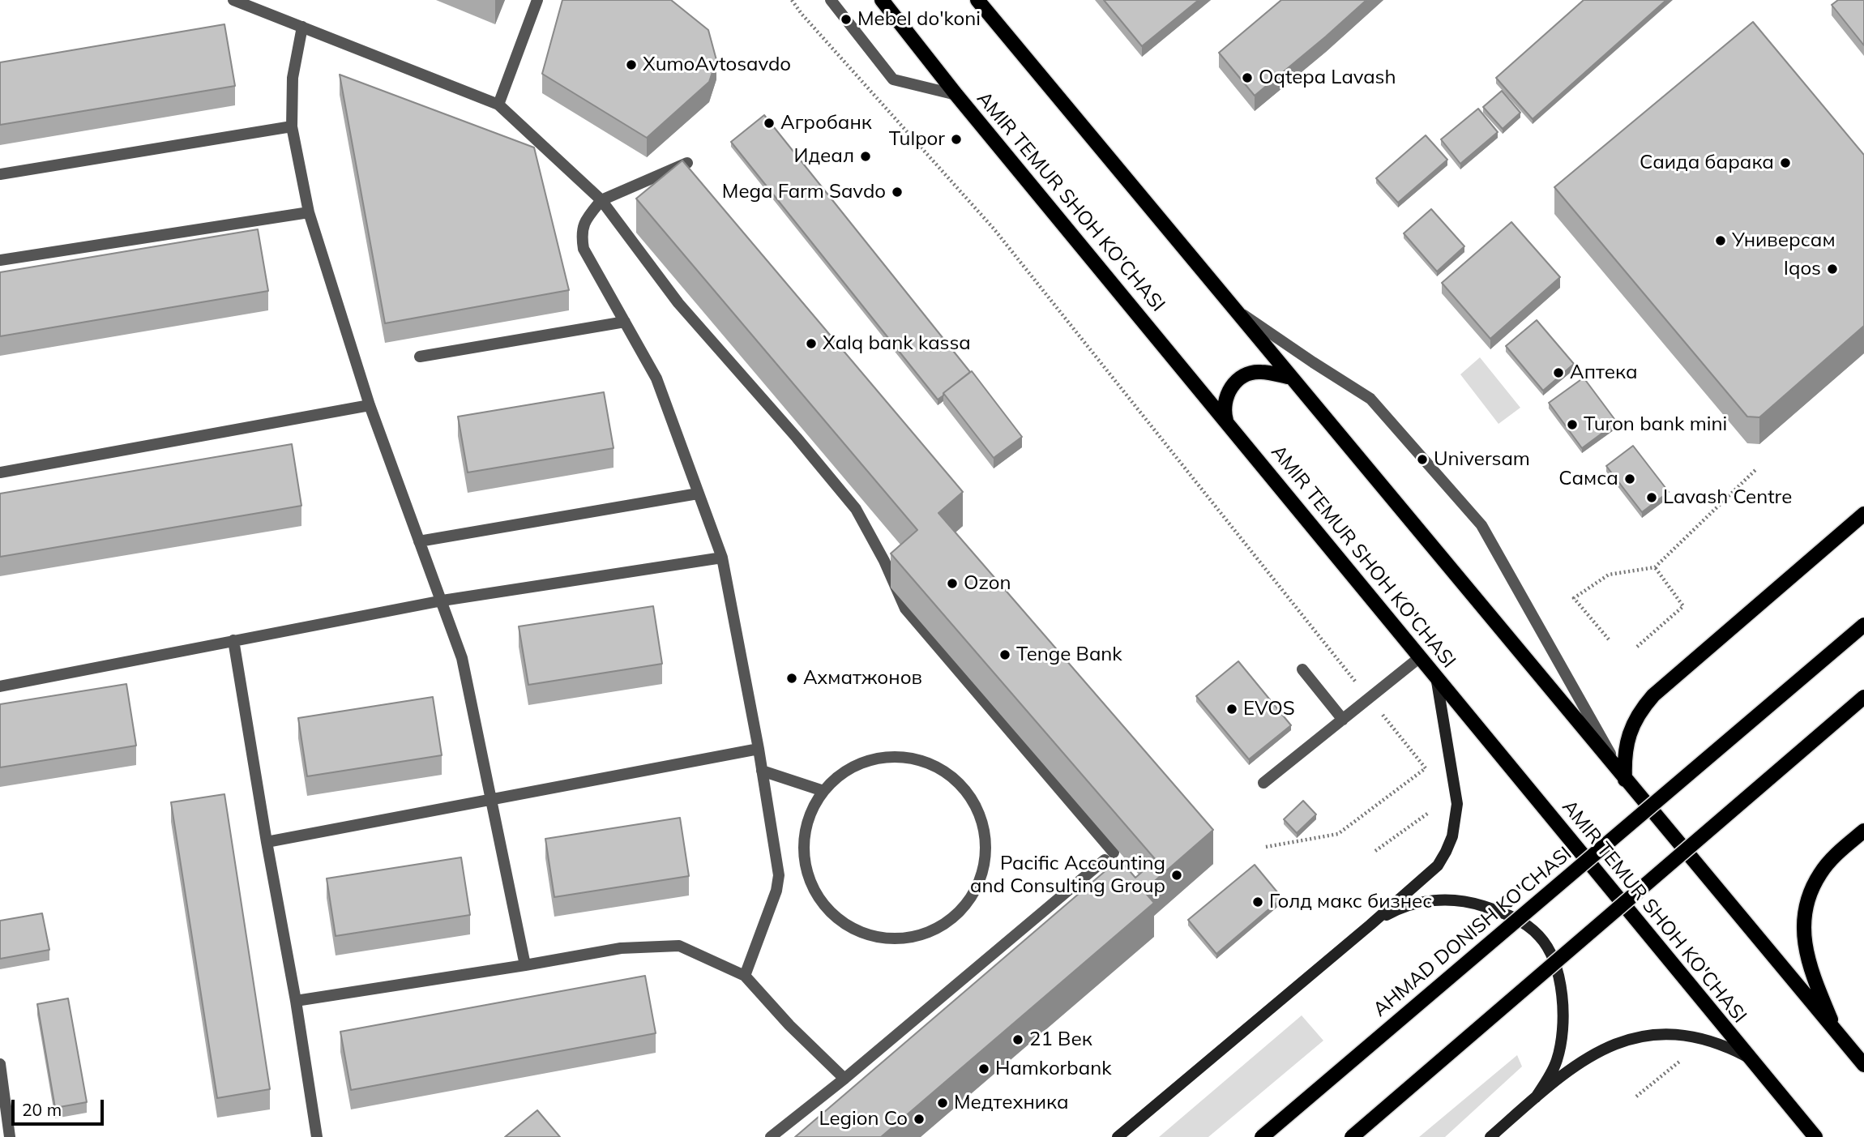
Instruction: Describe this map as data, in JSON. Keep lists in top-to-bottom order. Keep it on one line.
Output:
{"streets":{"main road":["AMIR TEMUR SHOH KO'CHASI","AHMAD DONISH KO'CHASI"]},"places":["Mebel do'koni","XumoAvtosavdo","Oqtepa Lavash","Агробанк","Tulpor","Идеал","Саида барака","Mega Farm Savdo","Универсам","Iqos","Xalq bank kassa","Аптека","Turon bank mini","Universam","Самса","Lavash Centre","Ozon","Tenge Bank","Ахматжонов","EVOS","Pacific Accounting and Consulting Group","Голд макс бизнес","21 Век","Hamkorbank","Медтехника","Legion Co"],"scale_bar":"20 m"}
